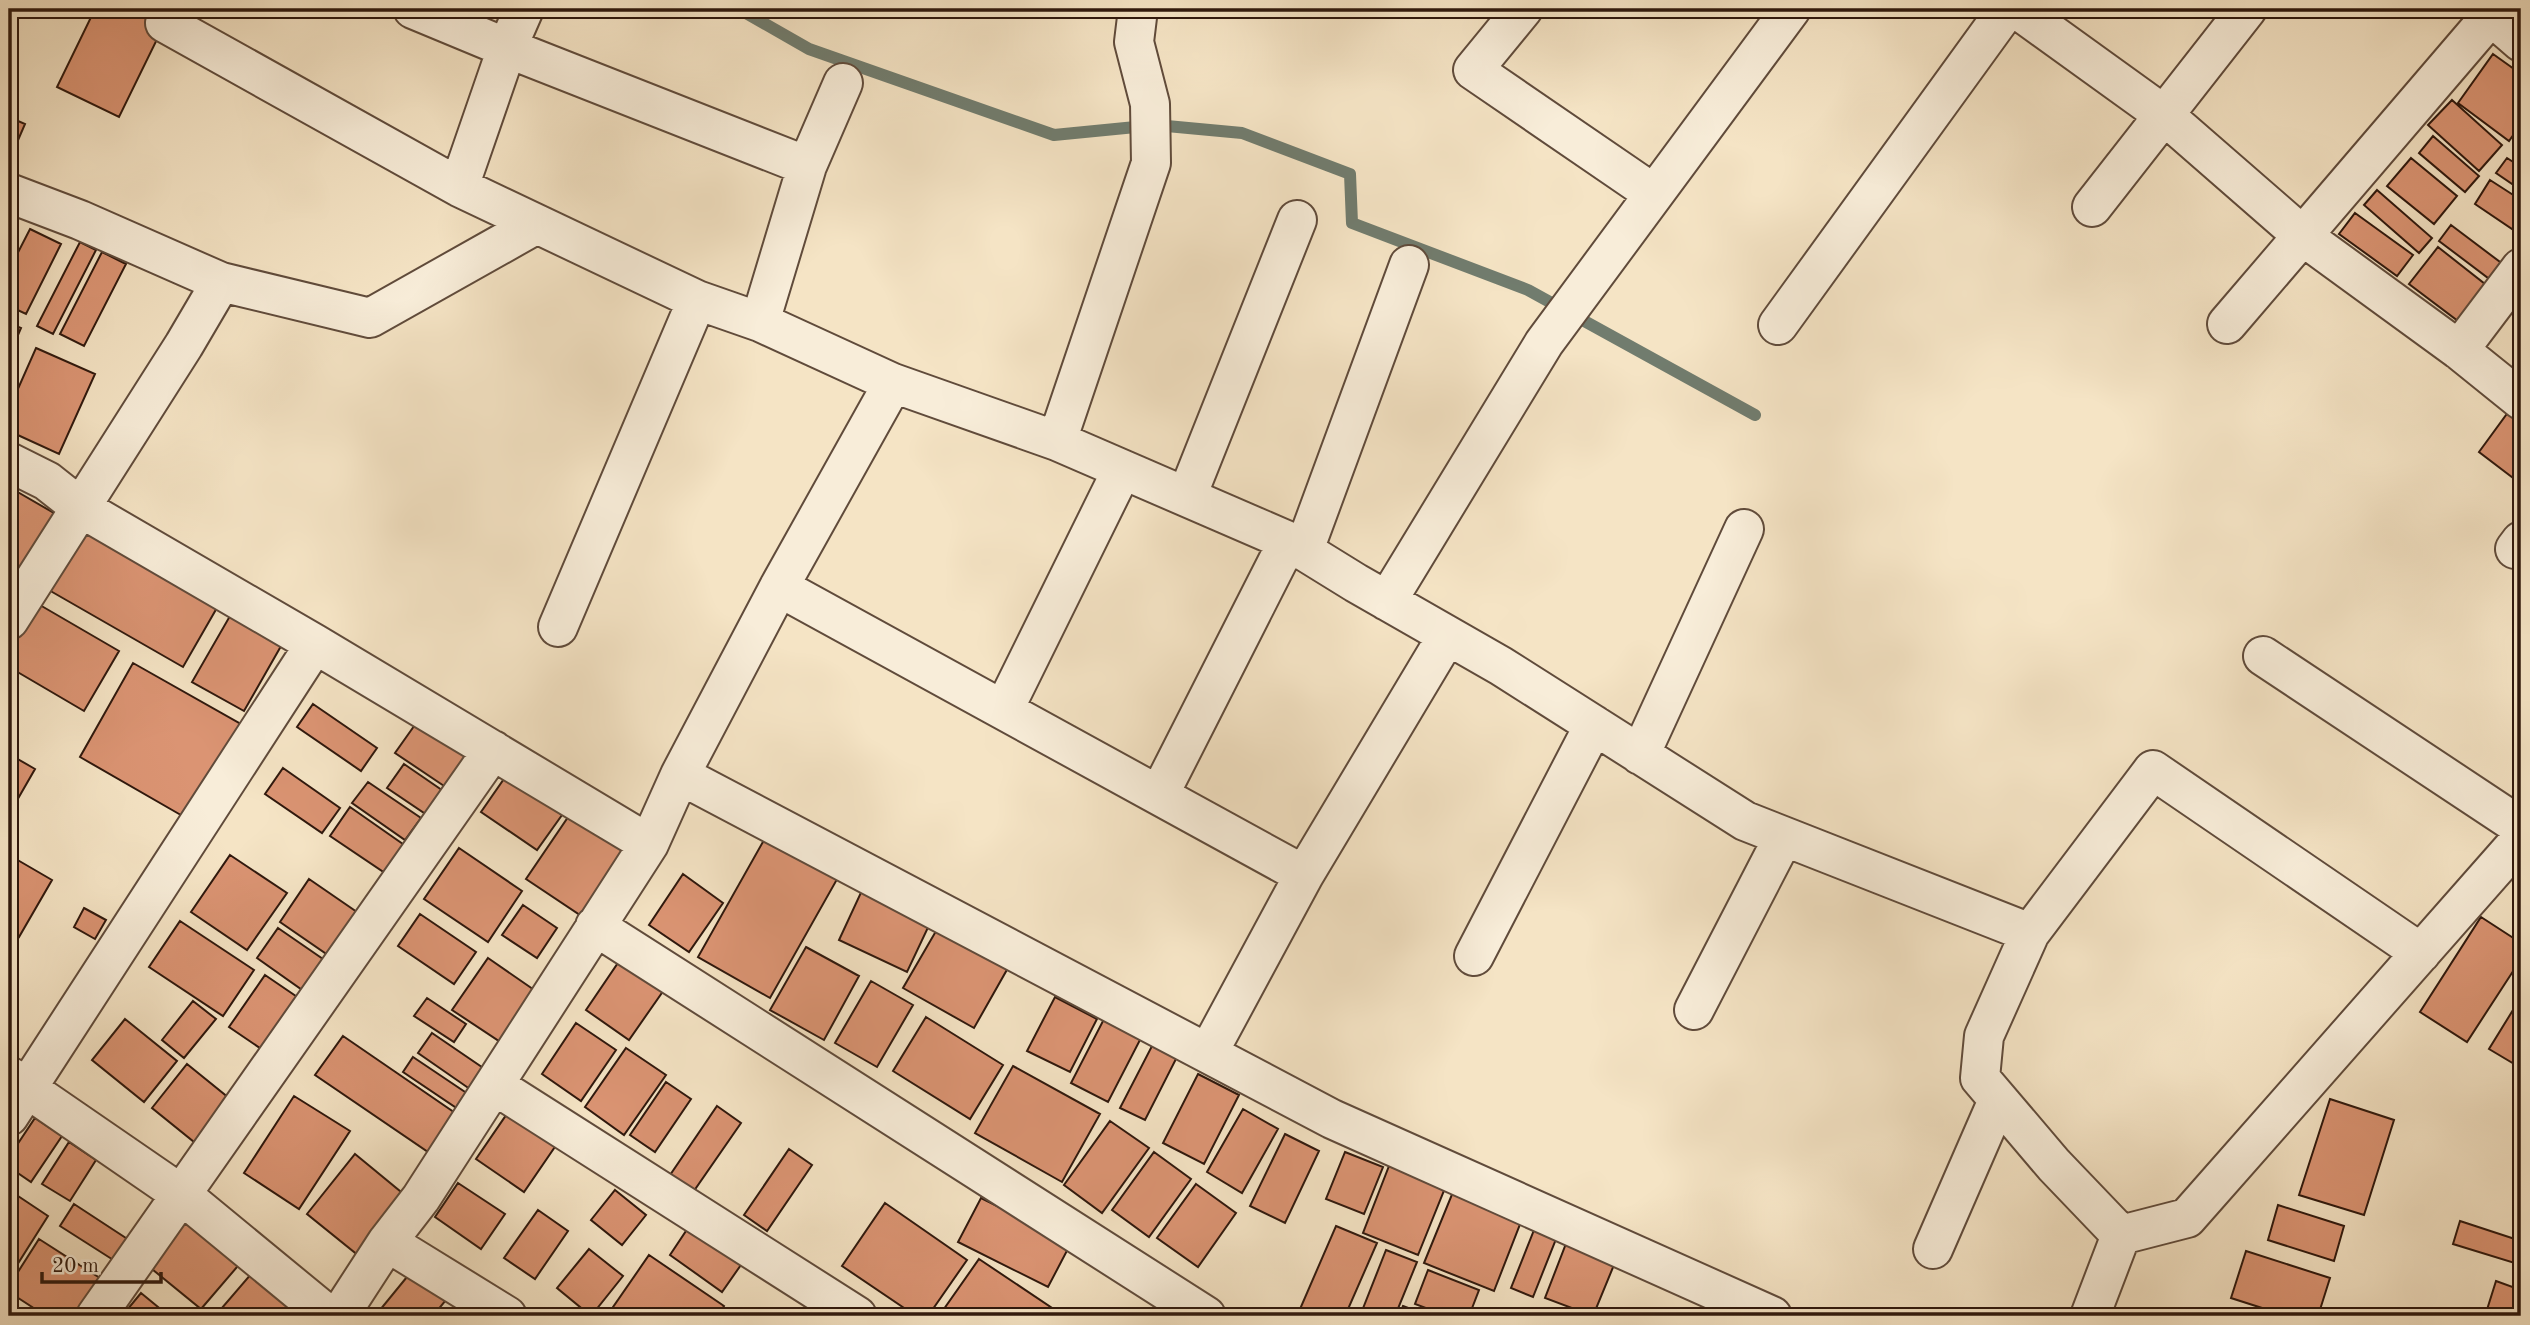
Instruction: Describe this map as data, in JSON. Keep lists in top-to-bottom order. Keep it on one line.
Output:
{"scale_bar":"20 m"}
